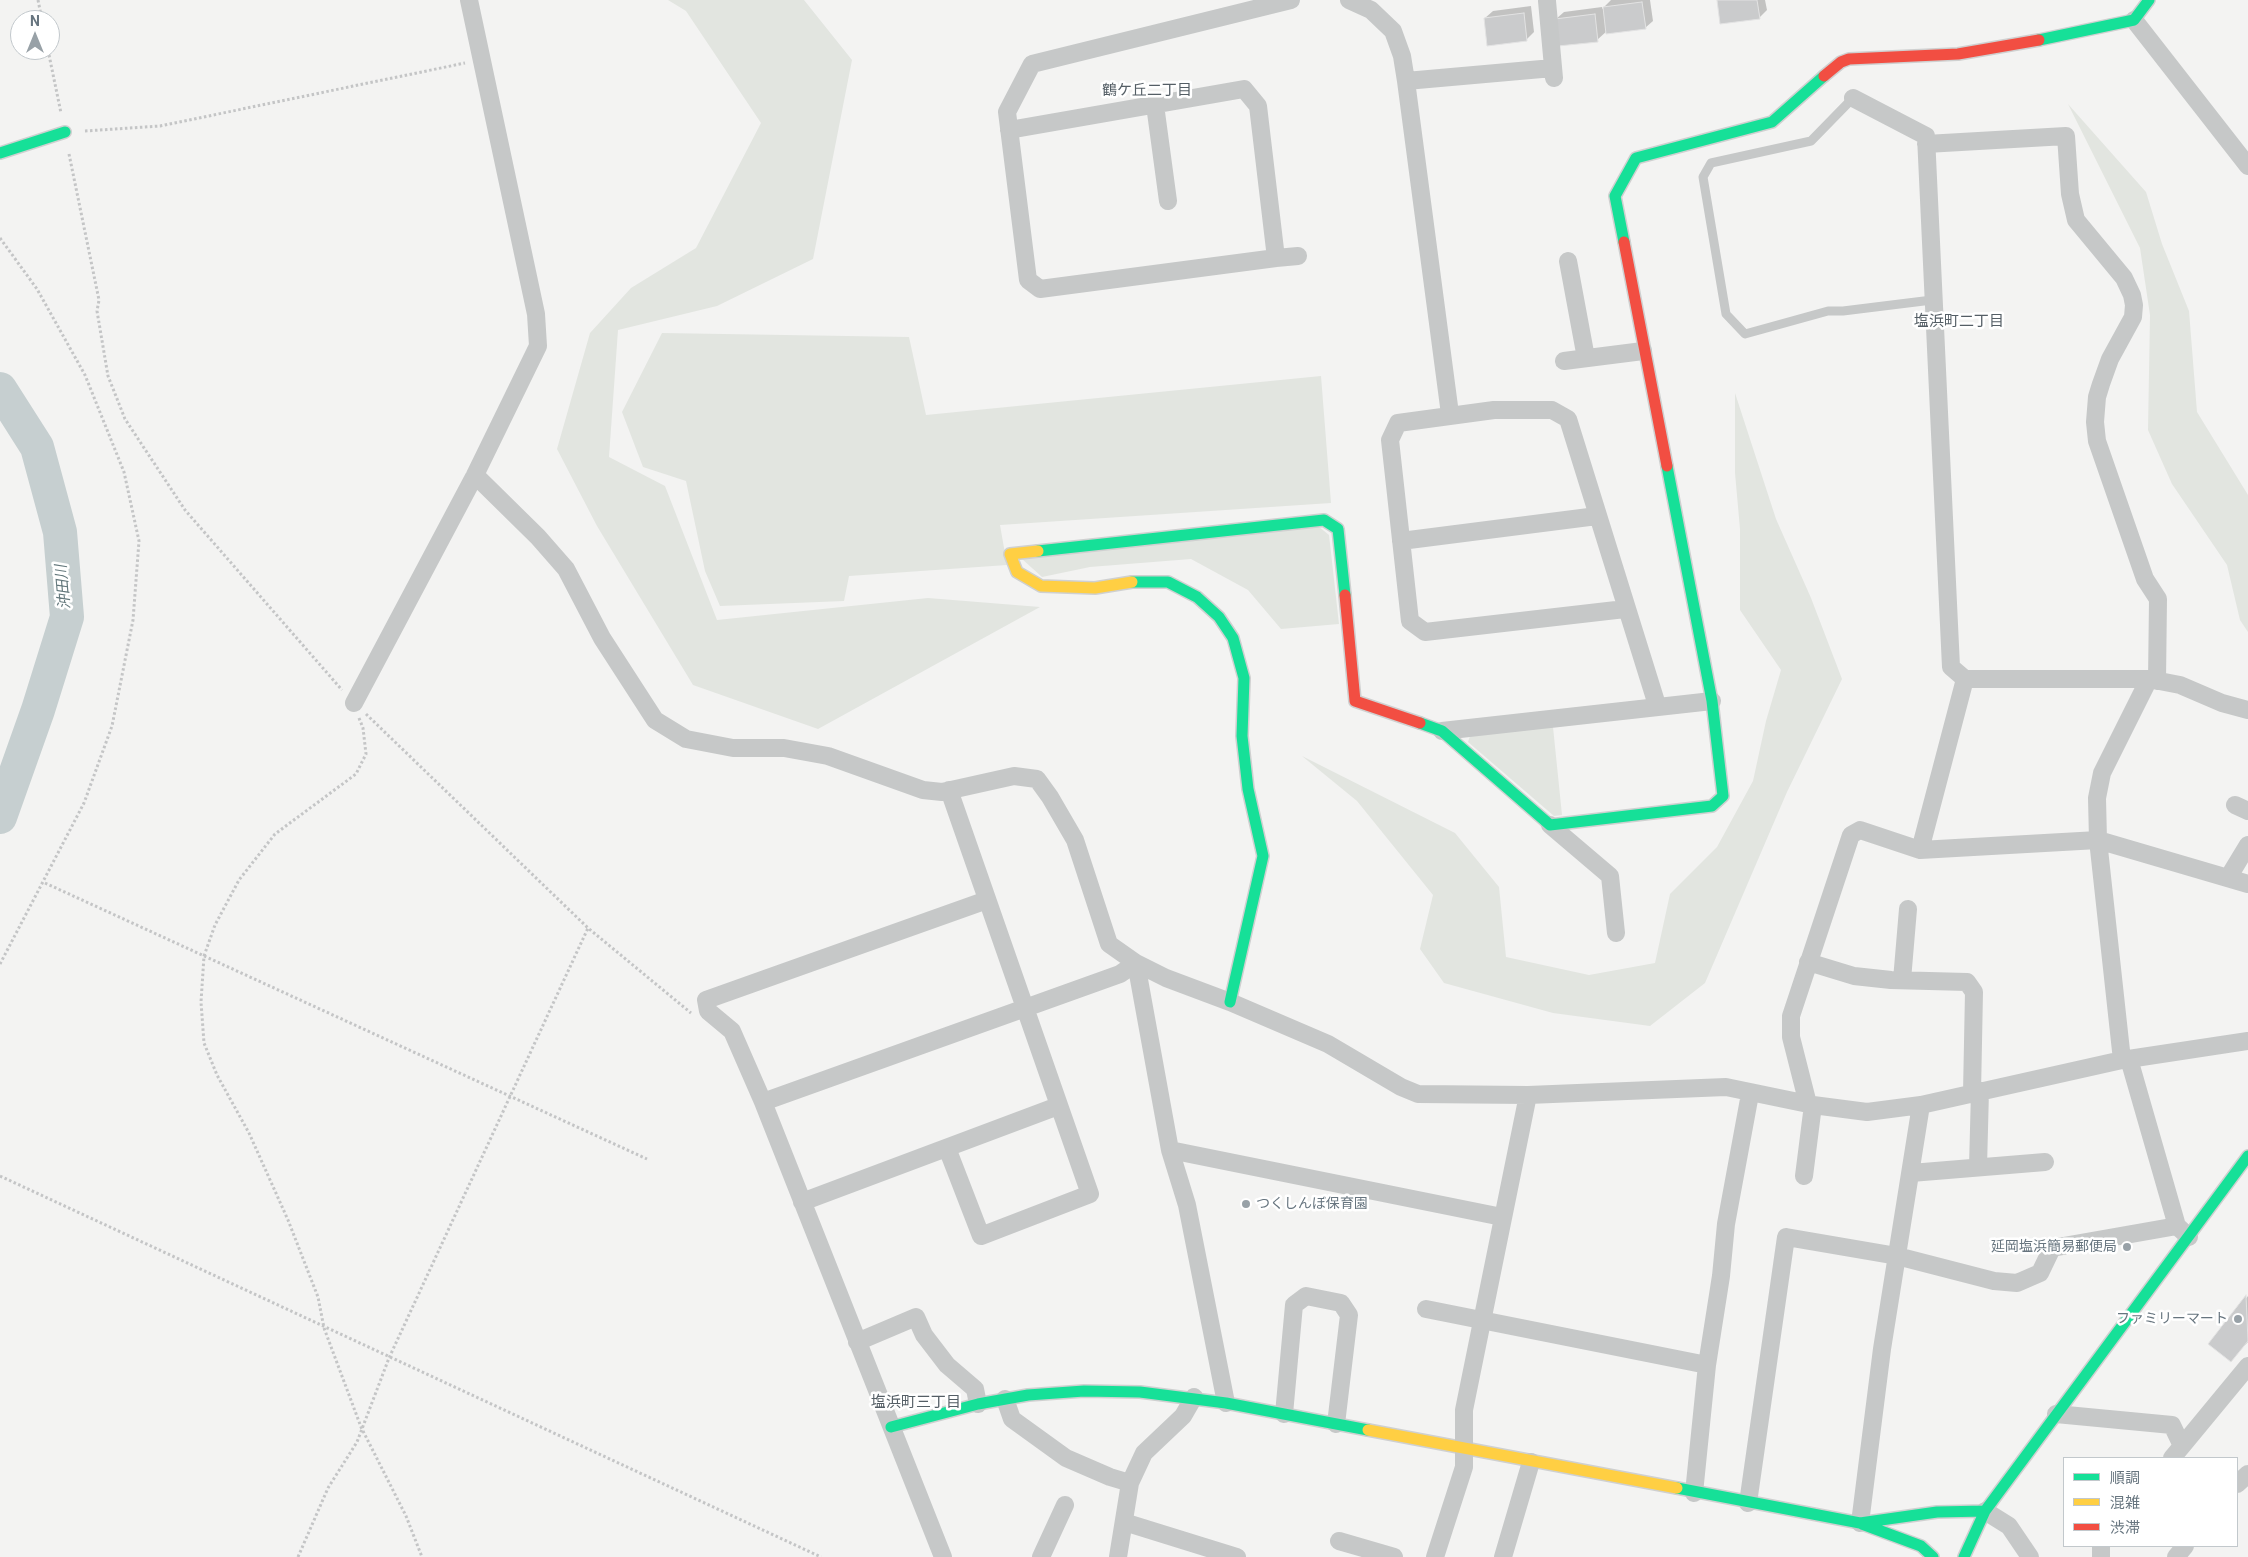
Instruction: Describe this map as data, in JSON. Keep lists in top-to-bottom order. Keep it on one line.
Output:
{"districts":["鶴ケ丘二丁目","塩浜町二丁目","塩浜町三丁目"],"water":["沖田川"],"places":["つくしんぼ保育園","延岡塩浜簡易郵便局","ファミリーマート"],"legend":["順調","混雑","渋滞"],"north":"top"}
